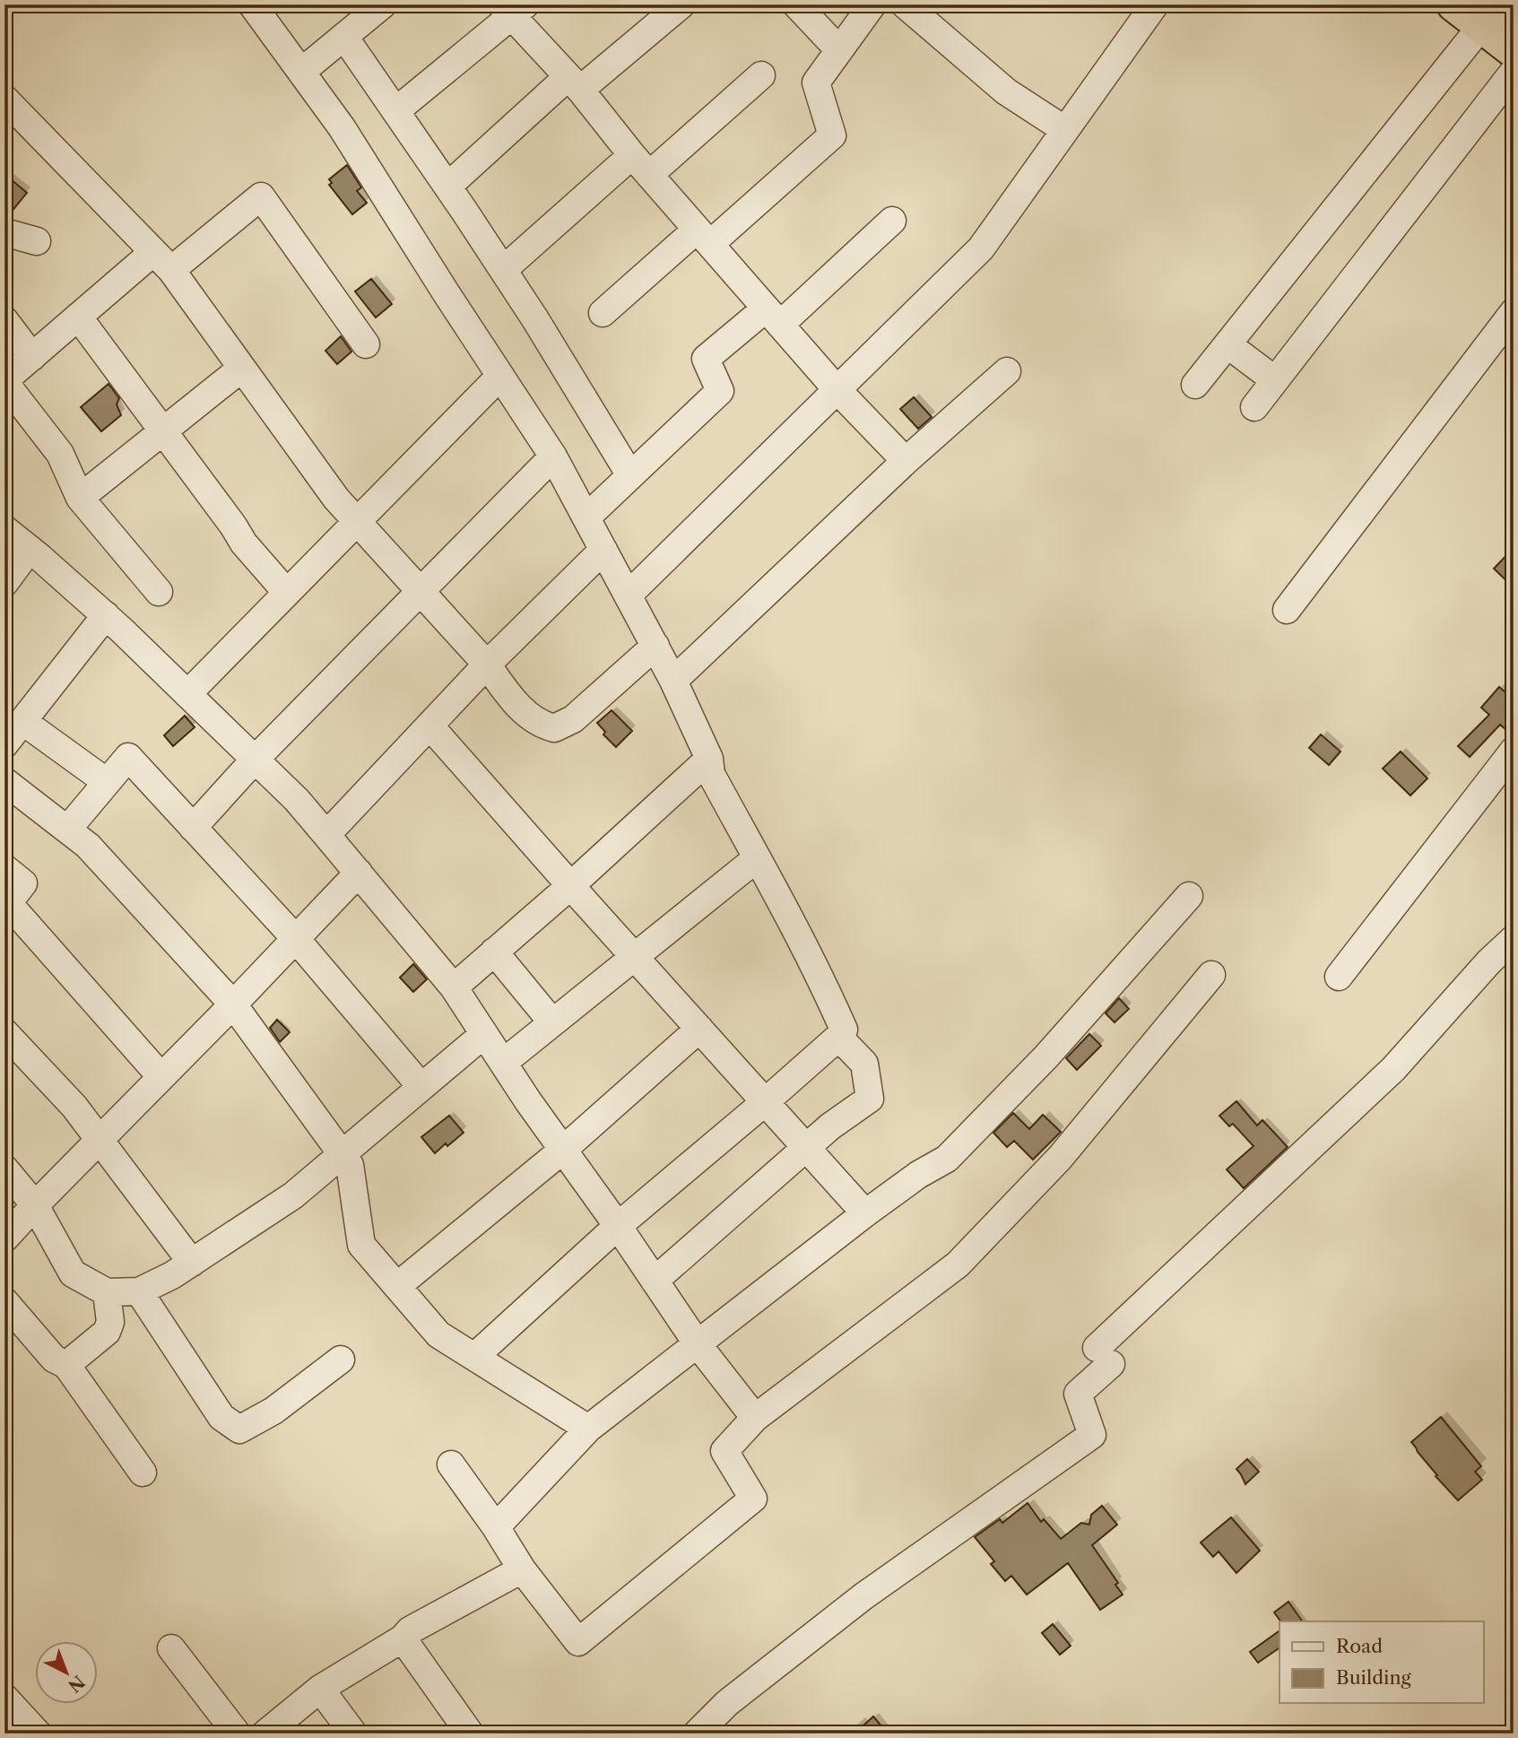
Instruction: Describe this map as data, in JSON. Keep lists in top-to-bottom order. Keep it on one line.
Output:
{"legend":["Road","Building"],"north":"bottom right"}
